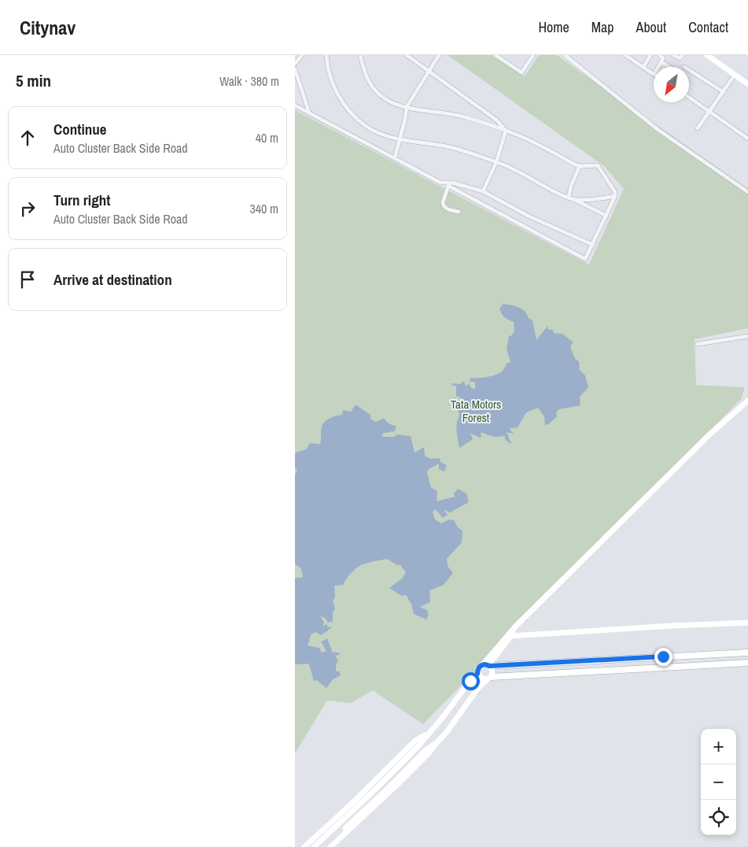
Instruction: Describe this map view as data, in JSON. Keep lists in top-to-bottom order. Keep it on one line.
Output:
{"parks":["Tata Motors Forest"],"north":"bottom left","page":{"header":"Citynav","nav":["Home","Map","About","Contact"],"heading":["5 min","Walk · 380 m"],"list":[["Continue","Auto Cluster Back Side Road","40 m"],["Turn right","Auto Cluster Back Side Road","340 m"],"Arrive at destination"],"map_buttons":["+","−"]}}
